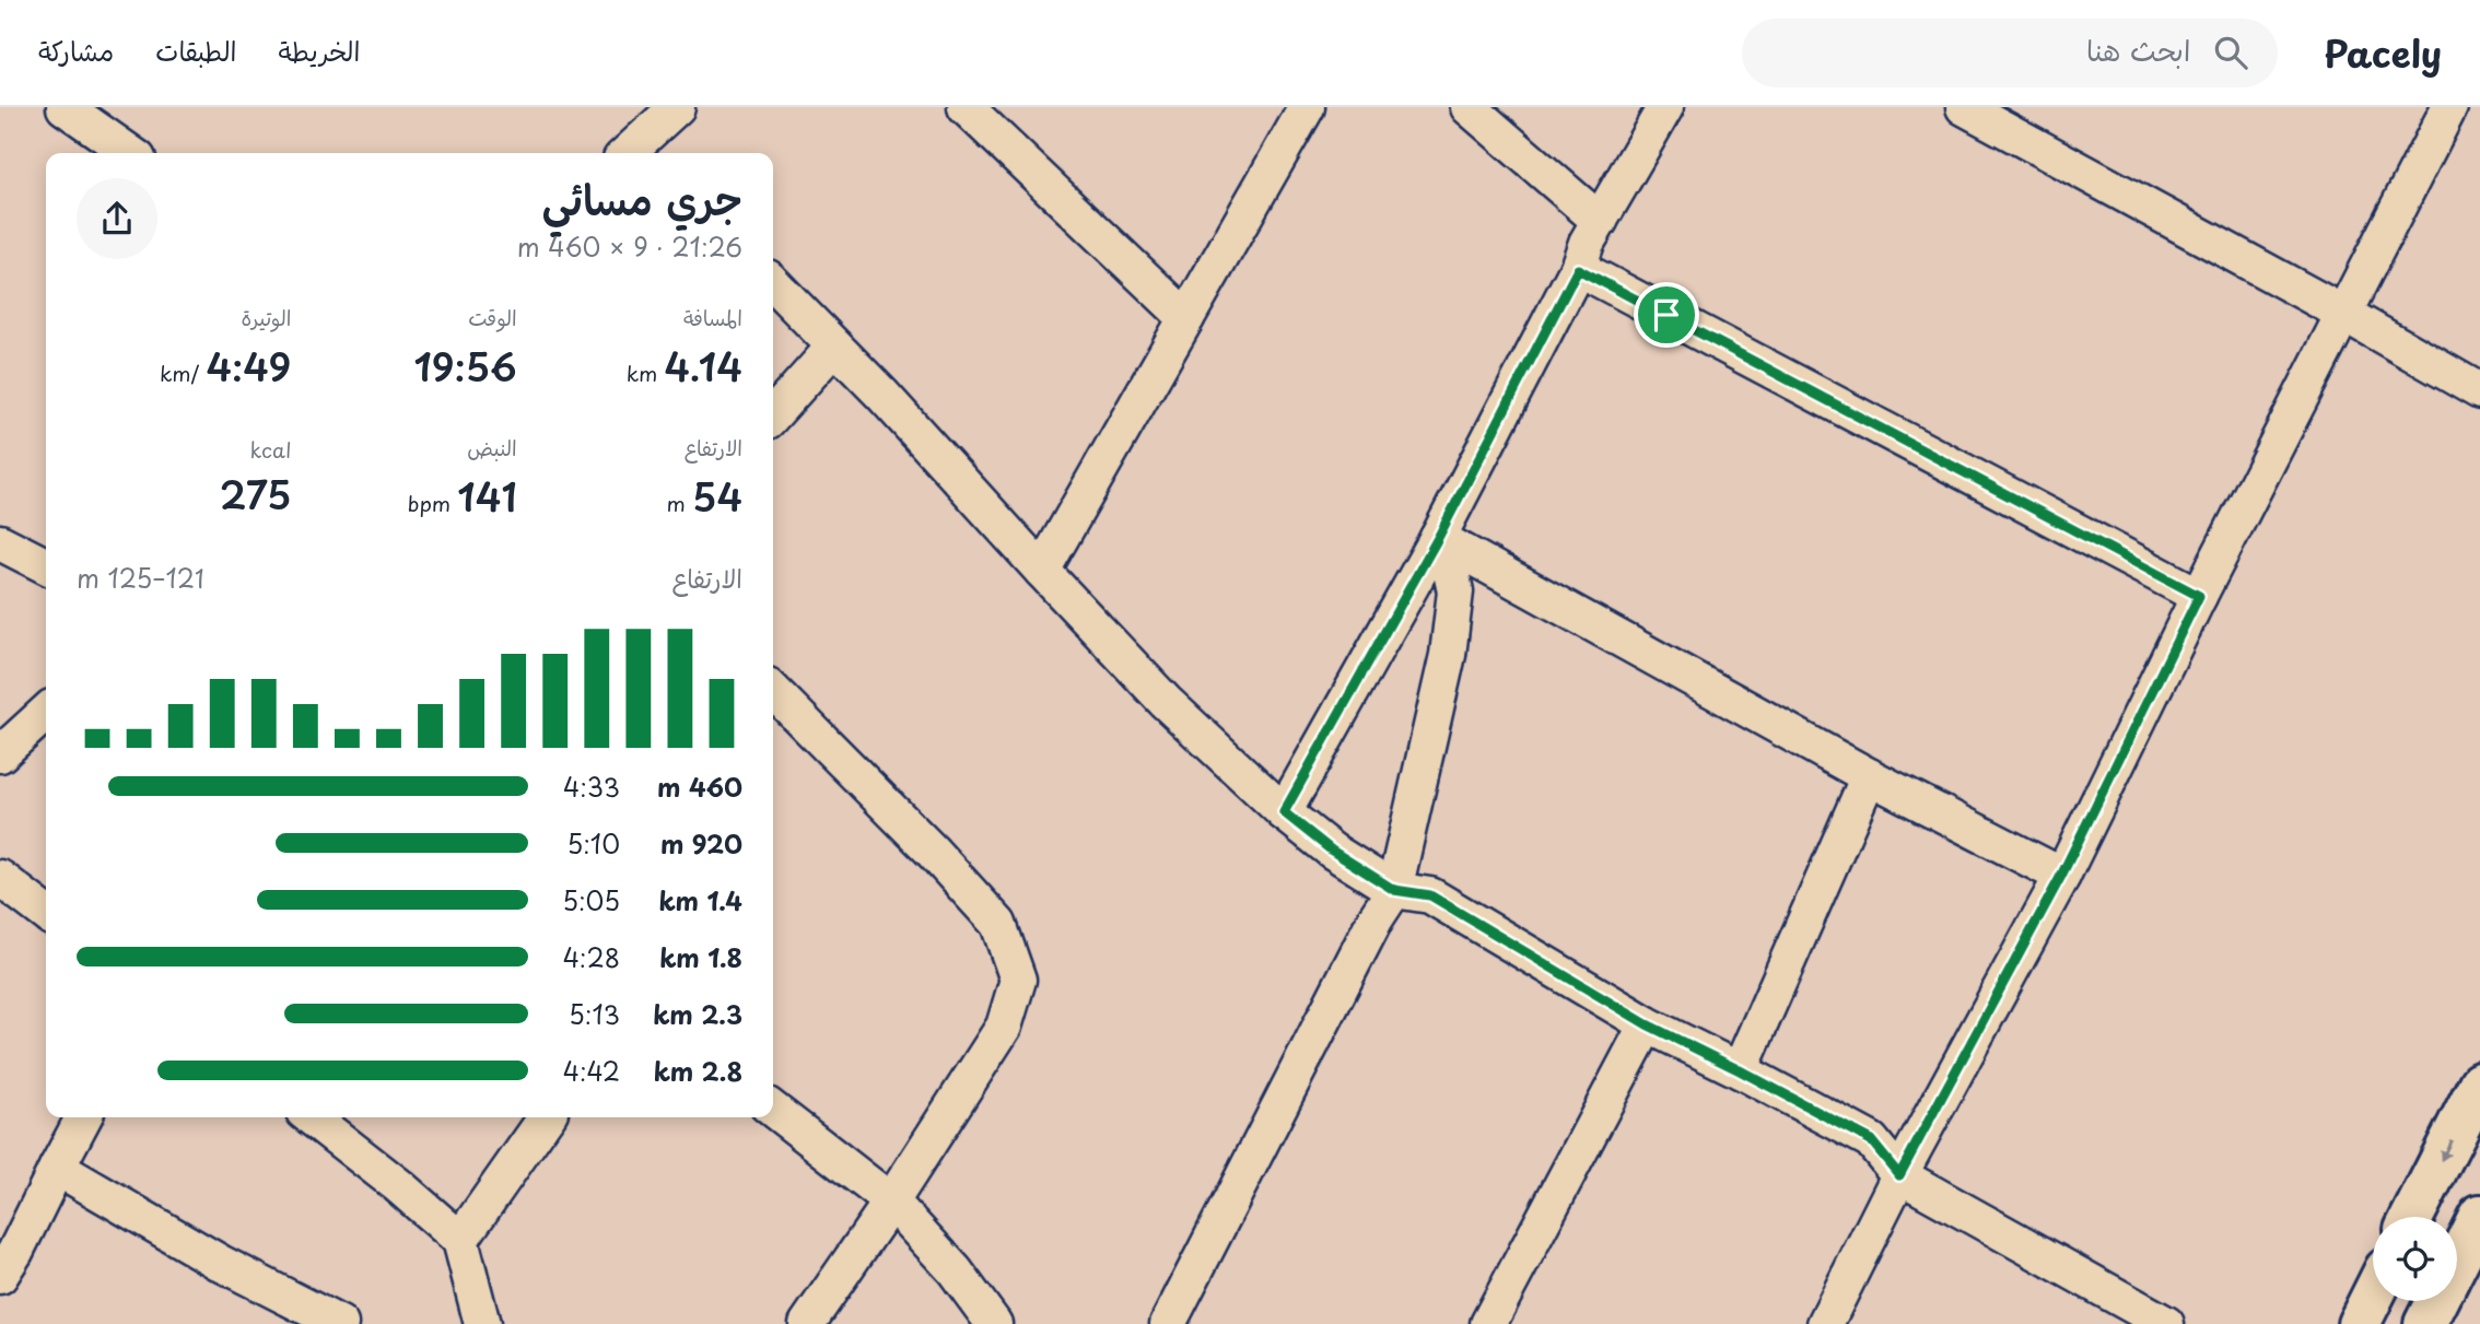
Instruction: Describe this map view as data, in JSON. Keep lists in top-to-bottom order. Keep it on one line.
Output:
{"page":{"header":"Pacely","search":"ابحث هنا","nav":["الخريطة","الطبقات","مشاركة"],"heading":["جري مسائي","21:26 · 9 × 460 m"],"stats":[["المسافة","4.14 km"],["الوقت","19:56"],["الوتيرة","4:49 /km"],["الارتفاع","54 m"],["النبض","141 bpm"],["kcal","275"]],"chart":["الارتفاع","121–125 m"],"list":[{"name":"460 m","note":"4:33"},{"name":"920 m","note":"5:10"},{"name":"1.4 km","note":"5:05"},{"name":"1.8 km","note":"4:28"},{"name":"2.3 km","note":"5:13"},{"name":"2.8 km","note":"4:42"}]}}
